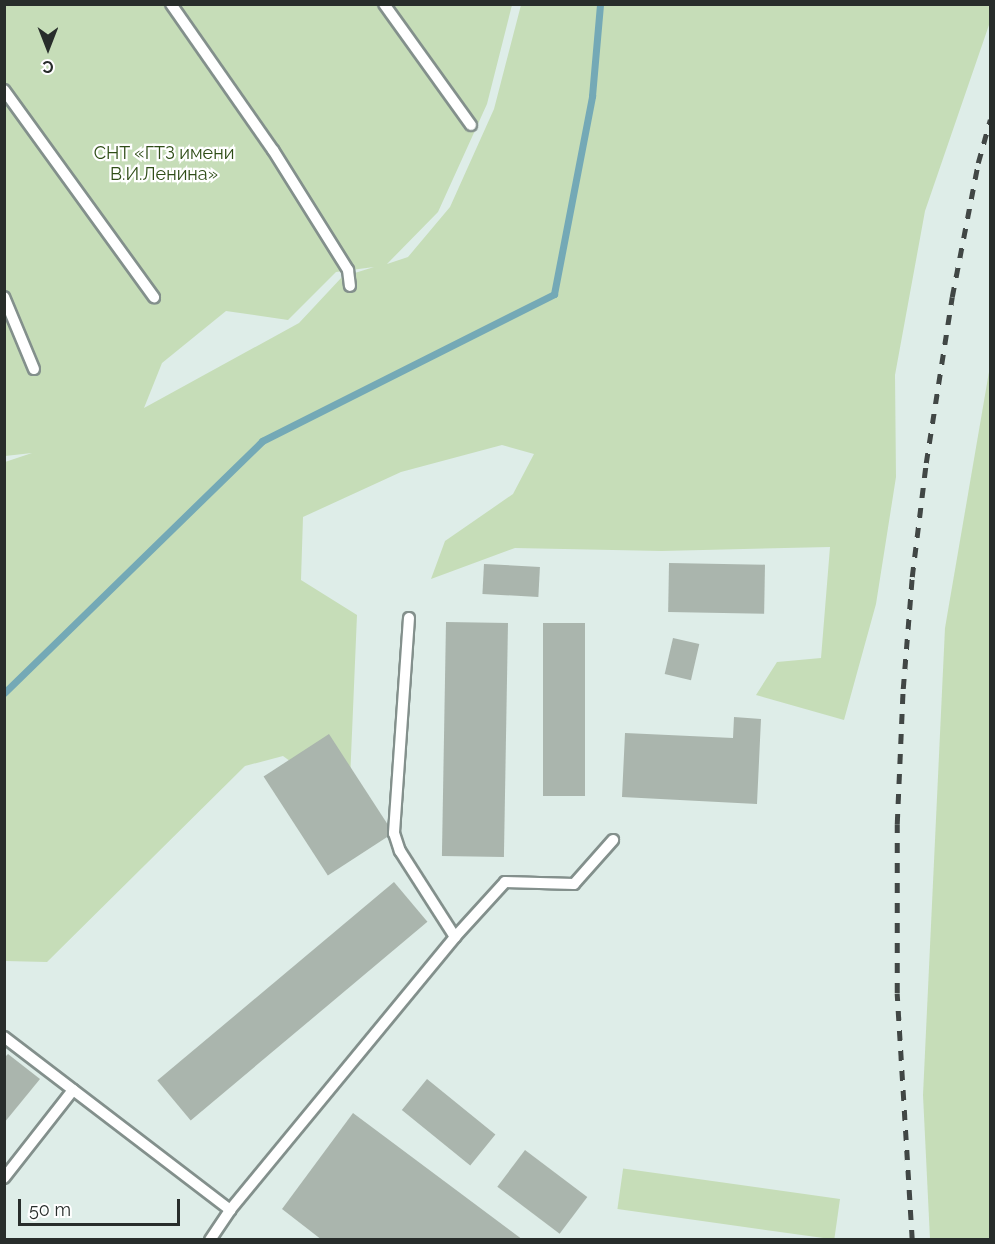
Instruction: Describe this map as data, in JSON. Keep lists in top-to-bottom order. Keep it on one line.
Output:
{"parks":["СНТ «ГТЗ имени В.И.Ленина»"],"scale_bar":"50 m","north":"bottom"}
